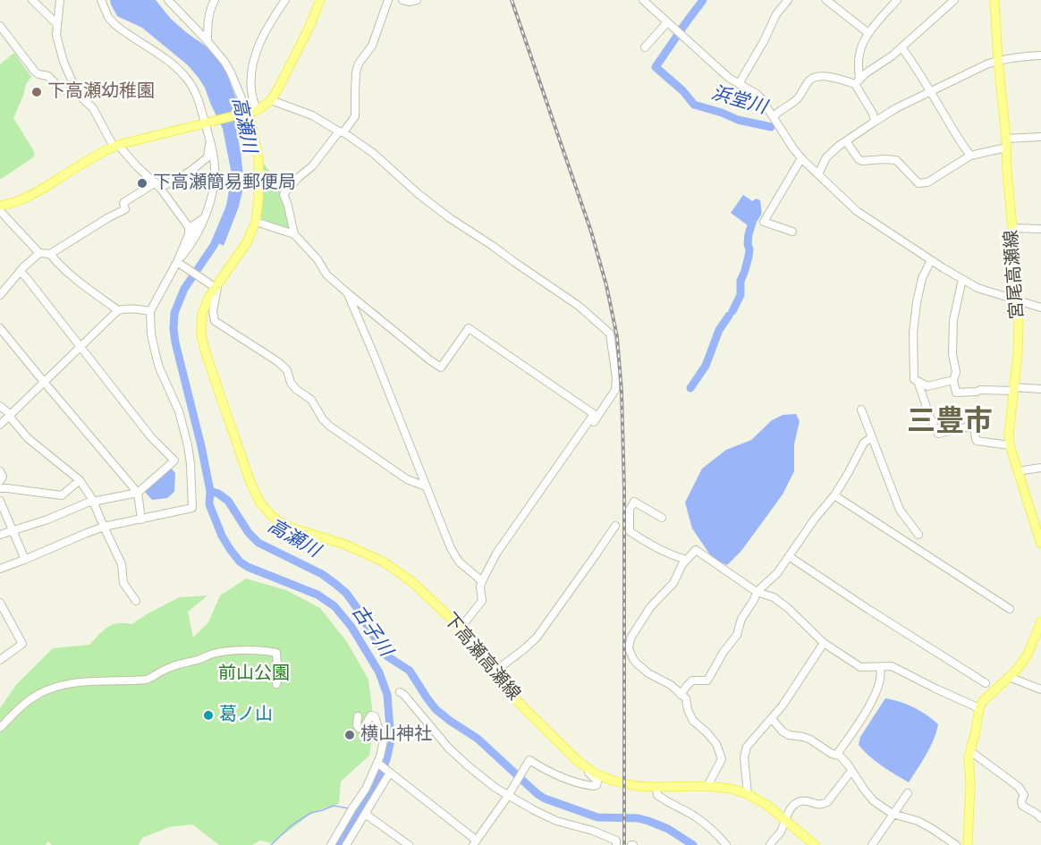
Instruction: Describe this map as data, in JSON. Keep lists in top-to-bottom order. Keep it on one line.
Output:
{"streets":{"main road":["宮尾高瀬線","下高瀬高瀬線"]},"districts":["三豊市"],"water":["浜堂川","高瀬川","古子川"],"parks":["前山公園"],"places":["下高瀬幼稚園","下高瀬簡易郵便局","葛ノ山","横山神社"]}
